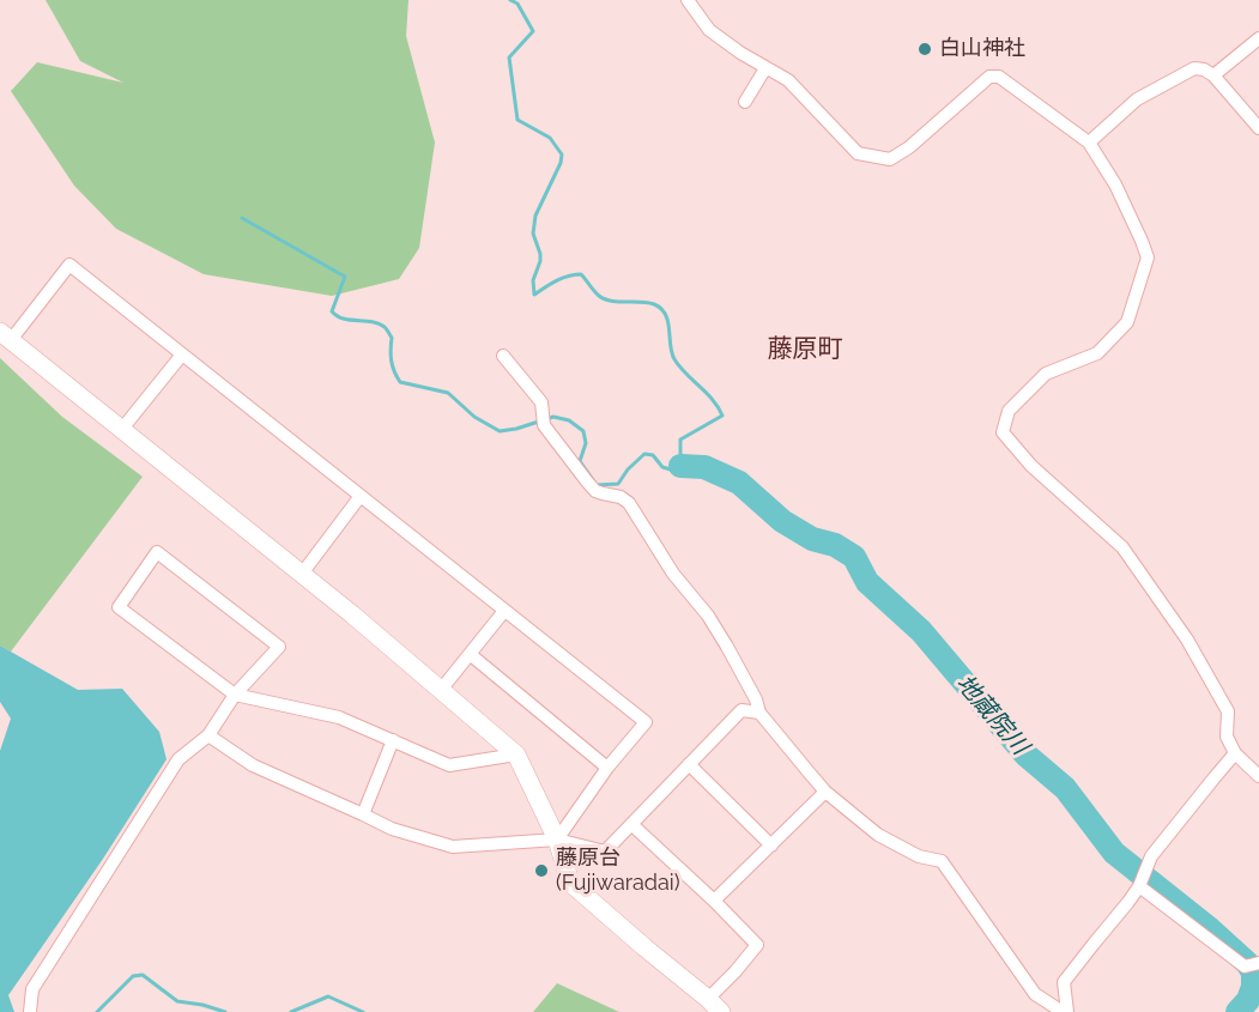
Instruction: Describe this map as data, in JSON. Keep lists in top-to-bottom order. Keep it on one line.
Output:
{"districts":["藤原町"],"water":["地蔵院川"],"places":["白山神社","藤原台 (Fujiwaradai)"]}
